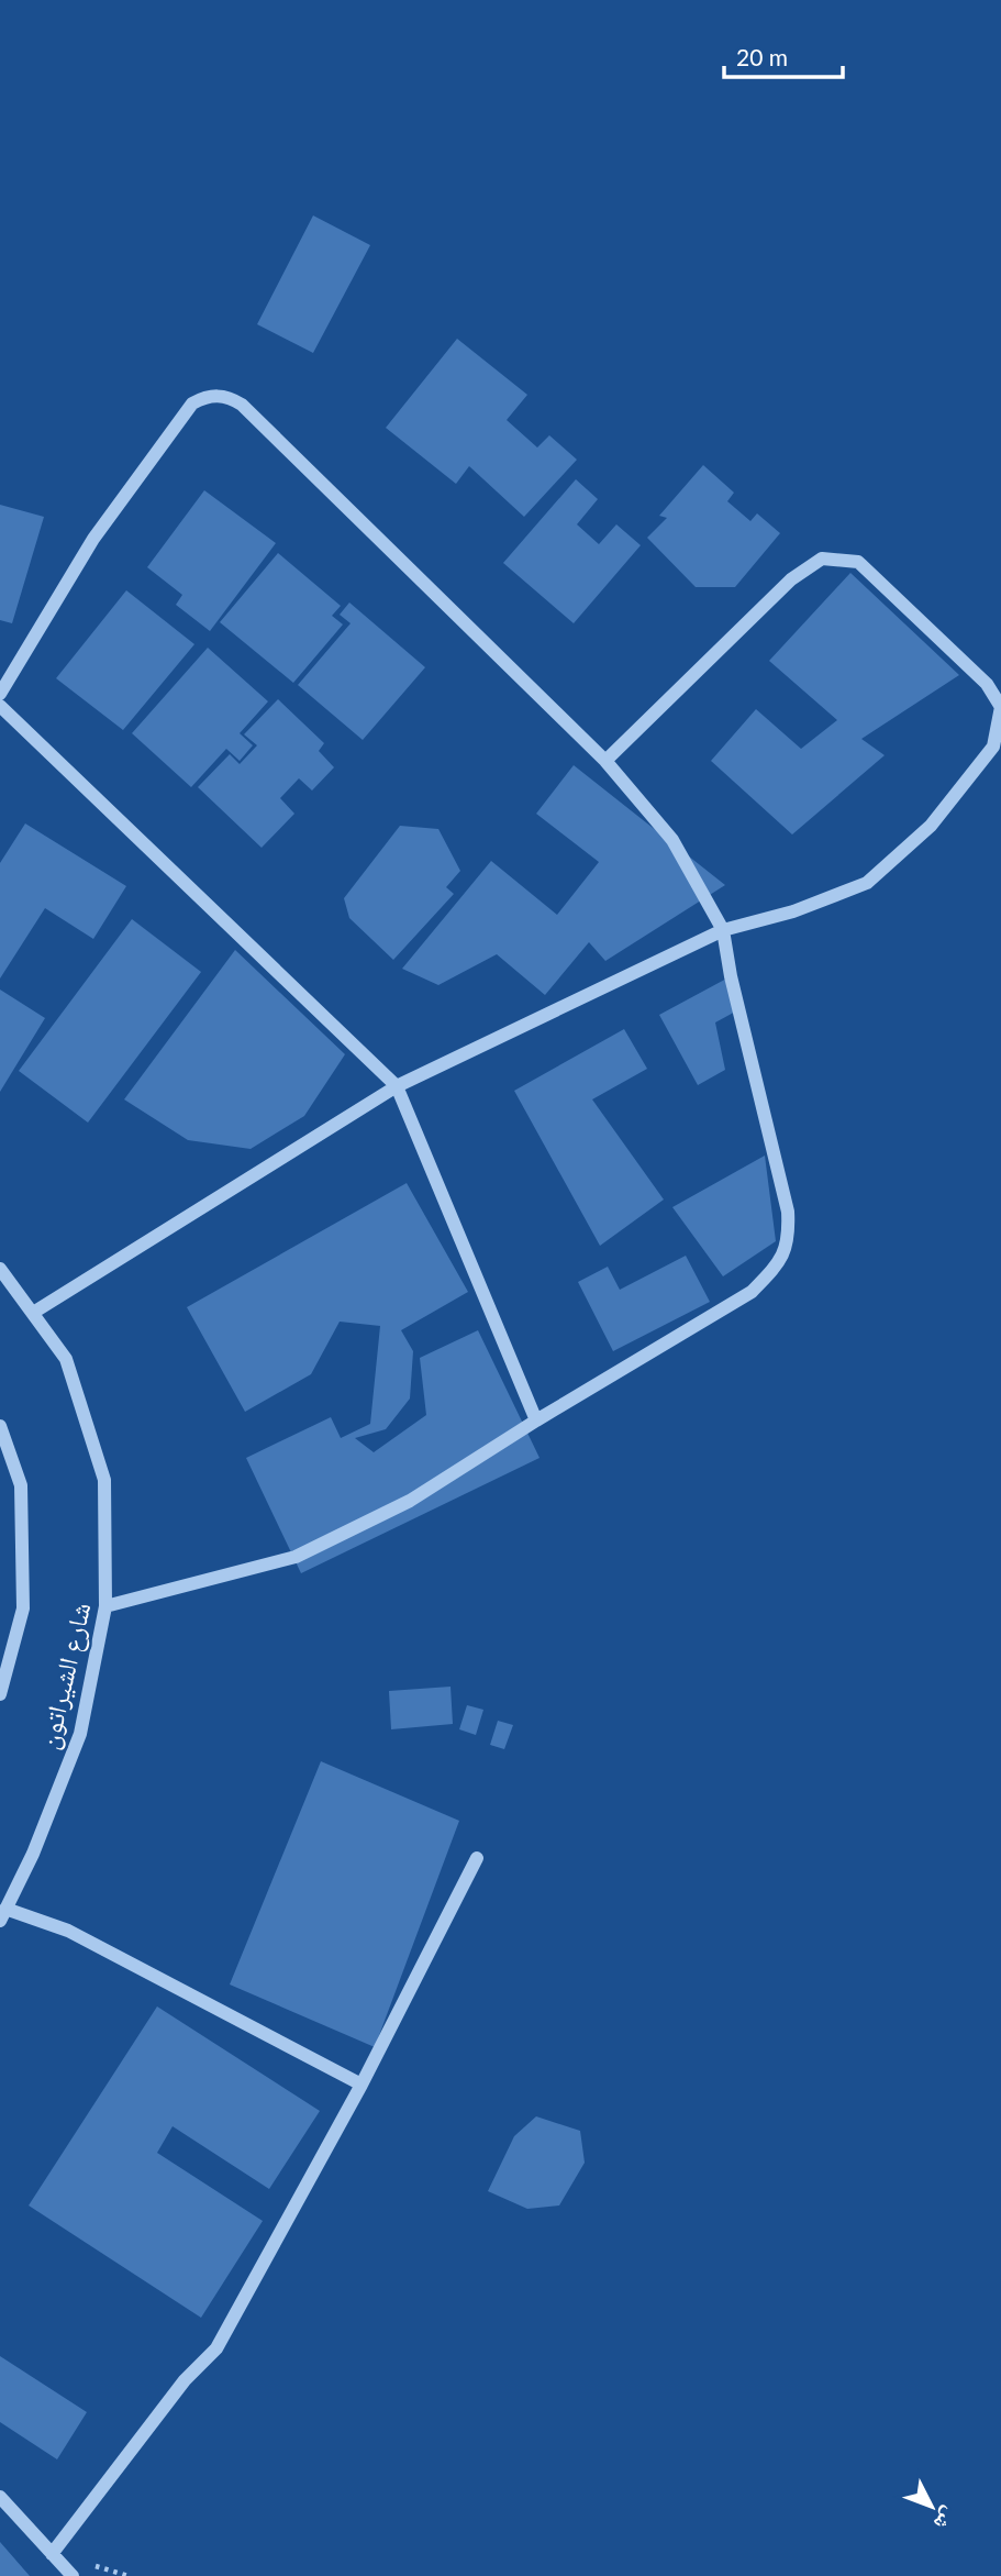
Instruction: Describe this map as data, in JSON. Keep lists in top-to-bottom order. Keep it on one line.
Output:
{"streets":{"street":["شارع الشيراتون"]},"scale_bar":"20 m","north":"bottom right"}
